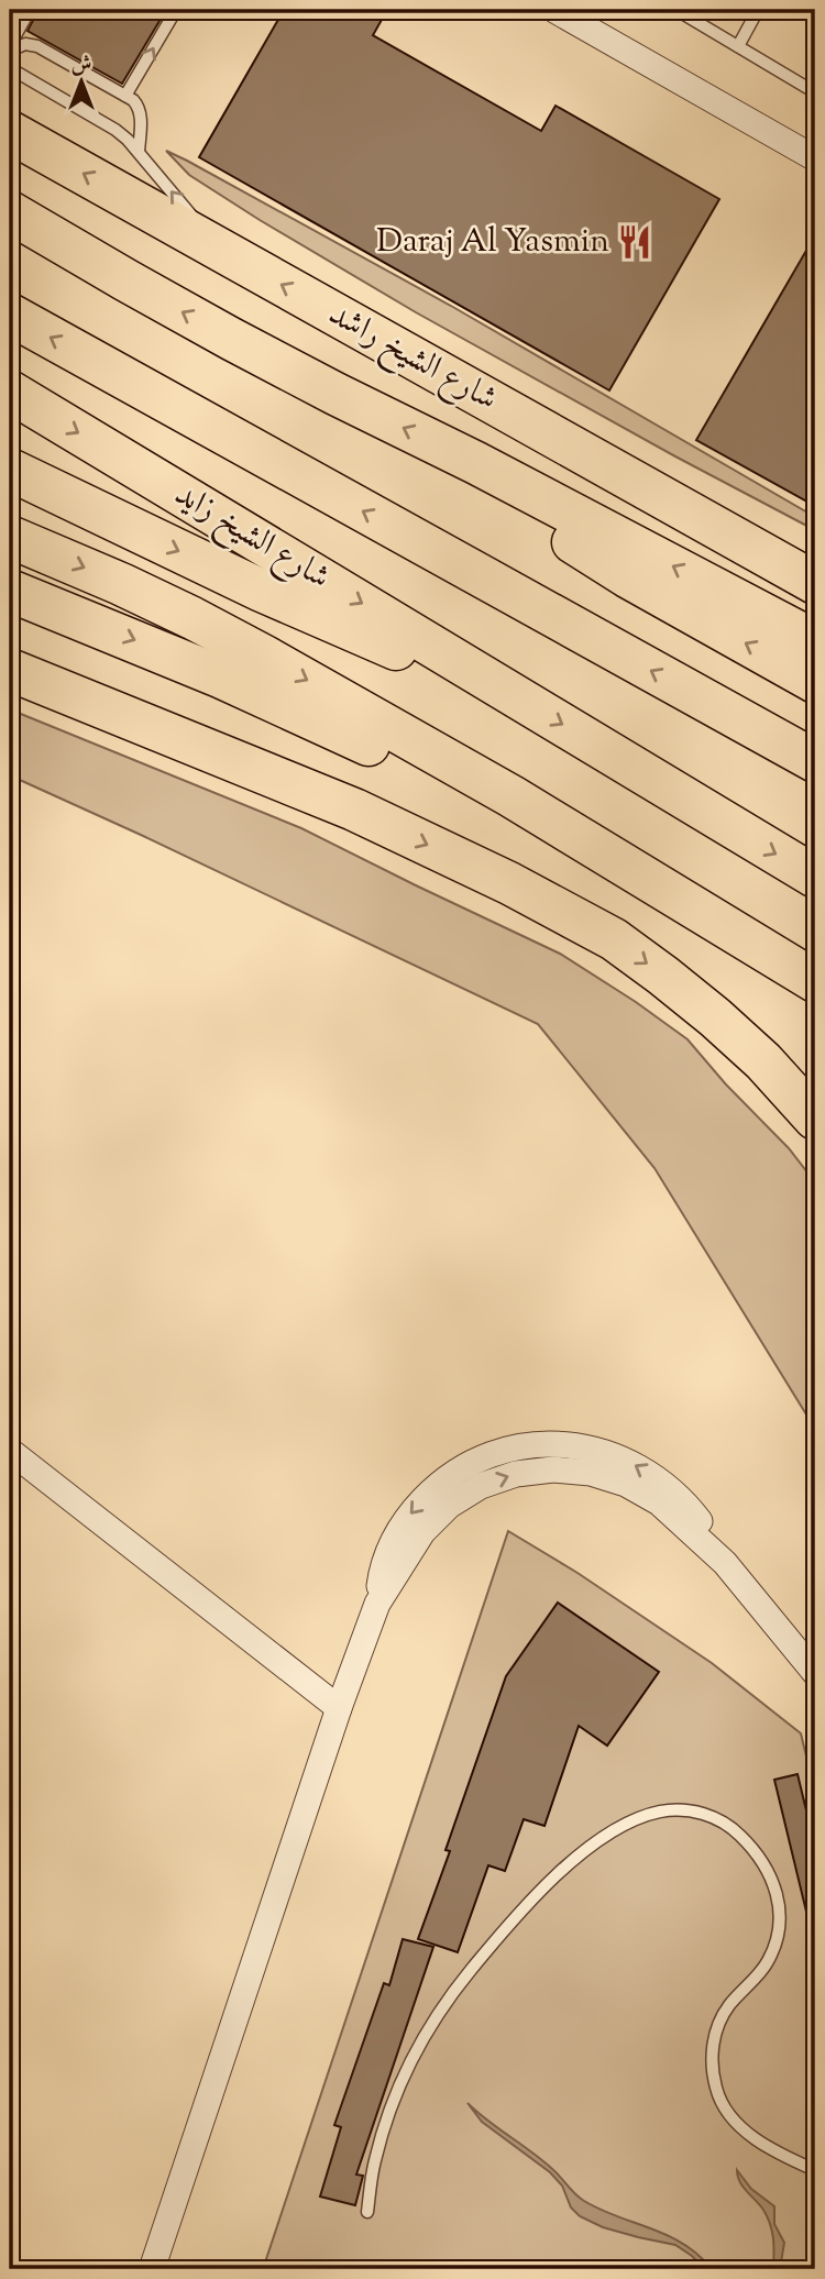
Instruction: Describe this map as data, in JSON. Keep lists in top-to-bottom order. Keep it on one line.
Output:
{"streets":{"highway":["شارع الشيخ راشد","شارع الشيخ زايد"]},"places":{"restaurant":["Daraj Al Yasmin"]},"north":"top"}
